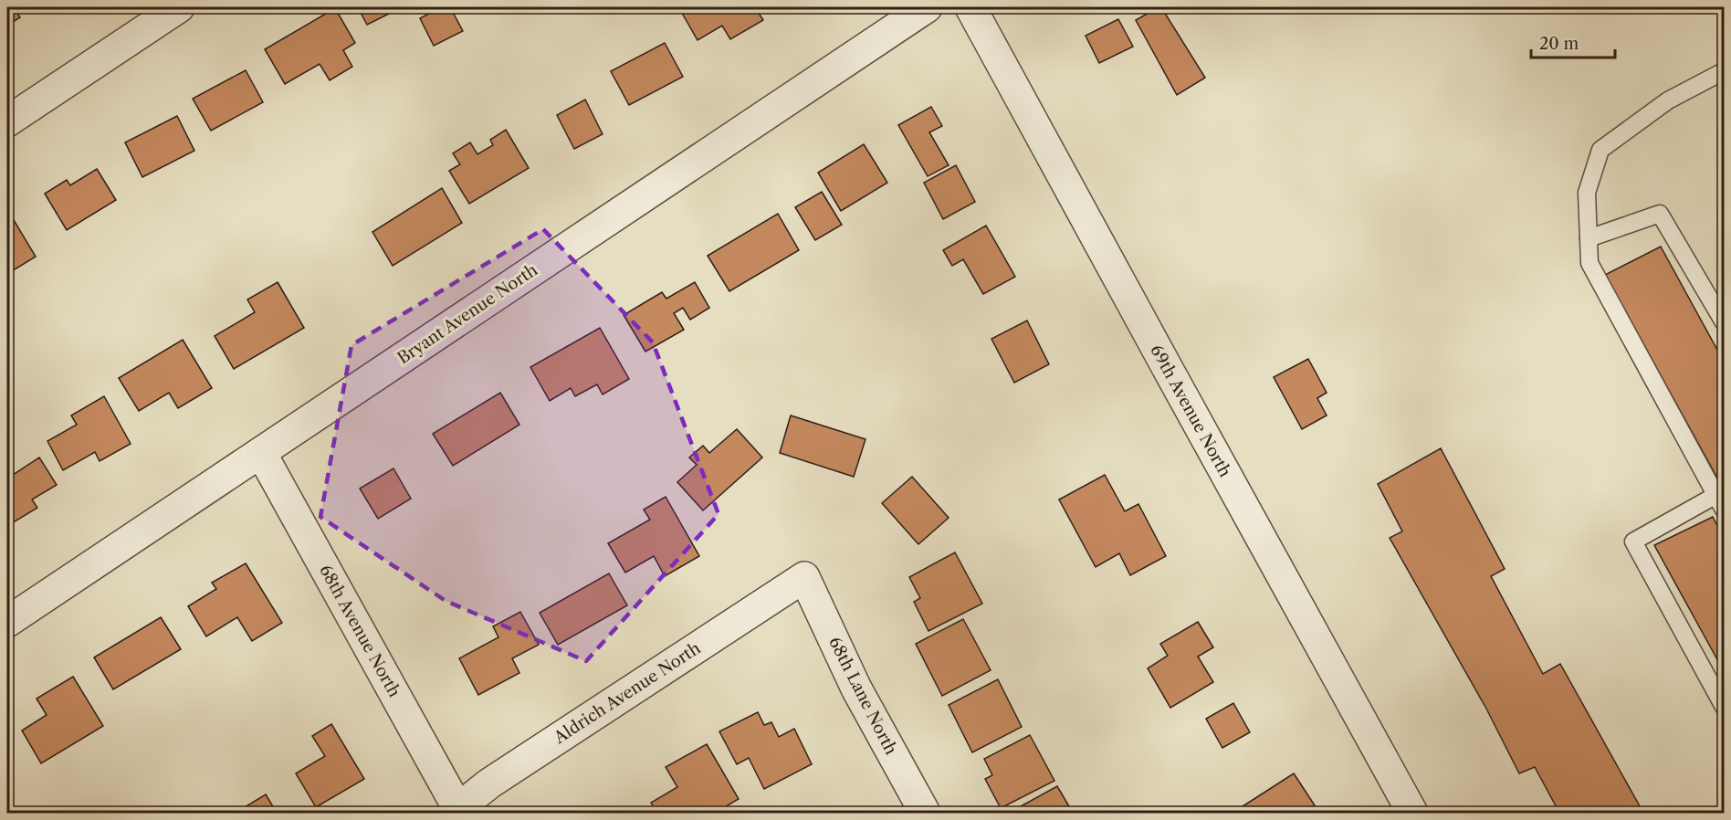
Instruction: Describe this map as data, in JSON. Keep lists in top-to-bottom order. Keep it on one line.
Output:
{"streets":{"street":["Bryant Avenue North","69th Avenue North","68th Avenue North","Aldrich Avenue North","68th Lane North"]},"crossings":[["Bryant Avenue North","68th Avenue North"],["68th Avenue North","Aldrich Avenue North"],["Aldrich Avenue North","68th Lane North"]],"scale_bar":"20 m"}
